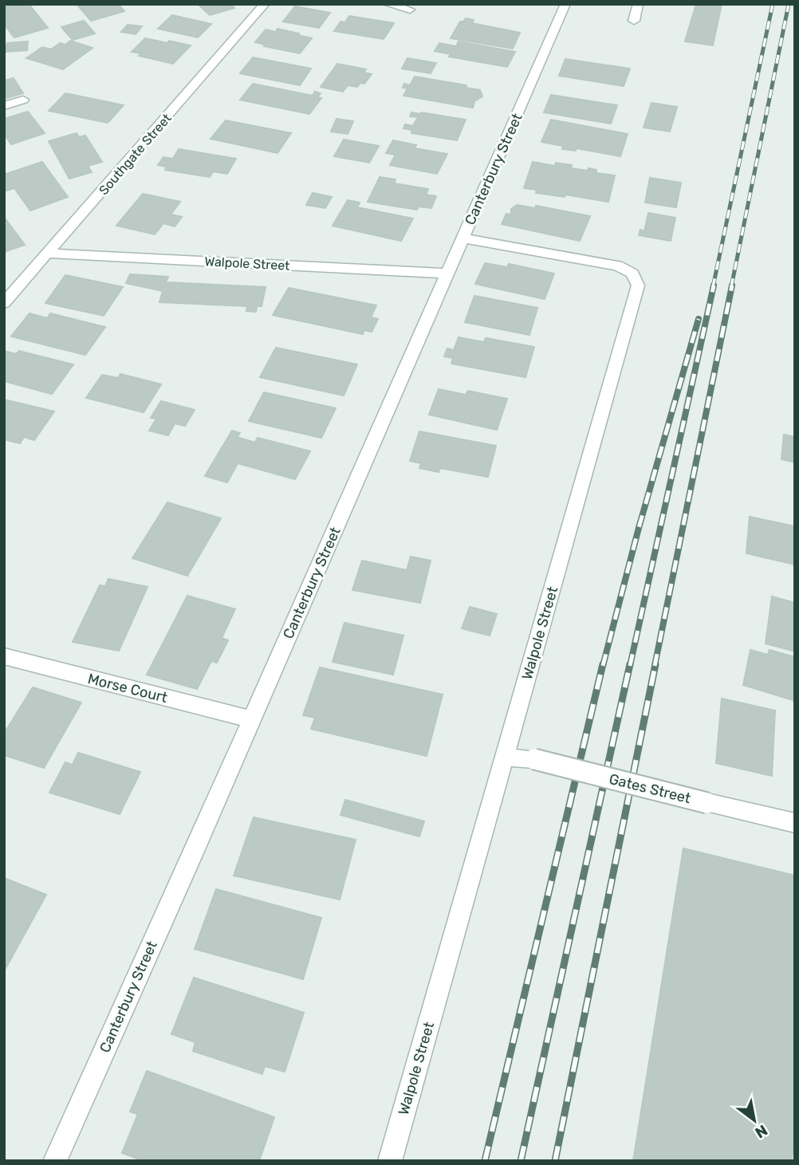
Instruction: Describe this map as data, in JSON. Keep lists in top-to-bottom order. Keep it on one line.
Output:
{"streets":{"street":["Southgate Street","Canterbury Street","Walpole Street","Morse Court","Gates Street"]},"crossings":[["Southgate Street","Walpole Street"],["Canterbury Street","Walpole Street"],["Canterbury Street","Morse Court"],["Walpole Street","Gates Street"]],"north":"bottom right"}
